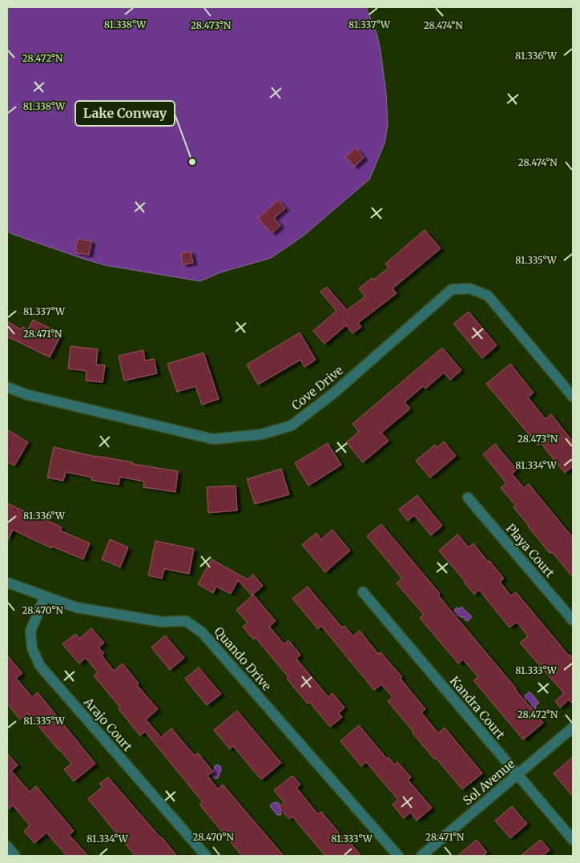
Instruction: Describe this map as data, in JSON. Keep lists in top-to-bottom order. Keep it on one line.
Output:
{"streets":{"street":["Cove Drive","Playa Court","Quando Drive","Kandra Court","Arajo Court","Sol Avenue"]},"crossings":[["Quando Drive","Arajo Court"],["Kandra Court","Sol Avenue"]],"places":["Lake Conway"],"coordinates":["81.338°W","81.337°W","28.473°N","28.474°N","81.336°W","28.472°N","81.335°W","28.471°N","81.334°W","28.470°N","81.333°W"]}
